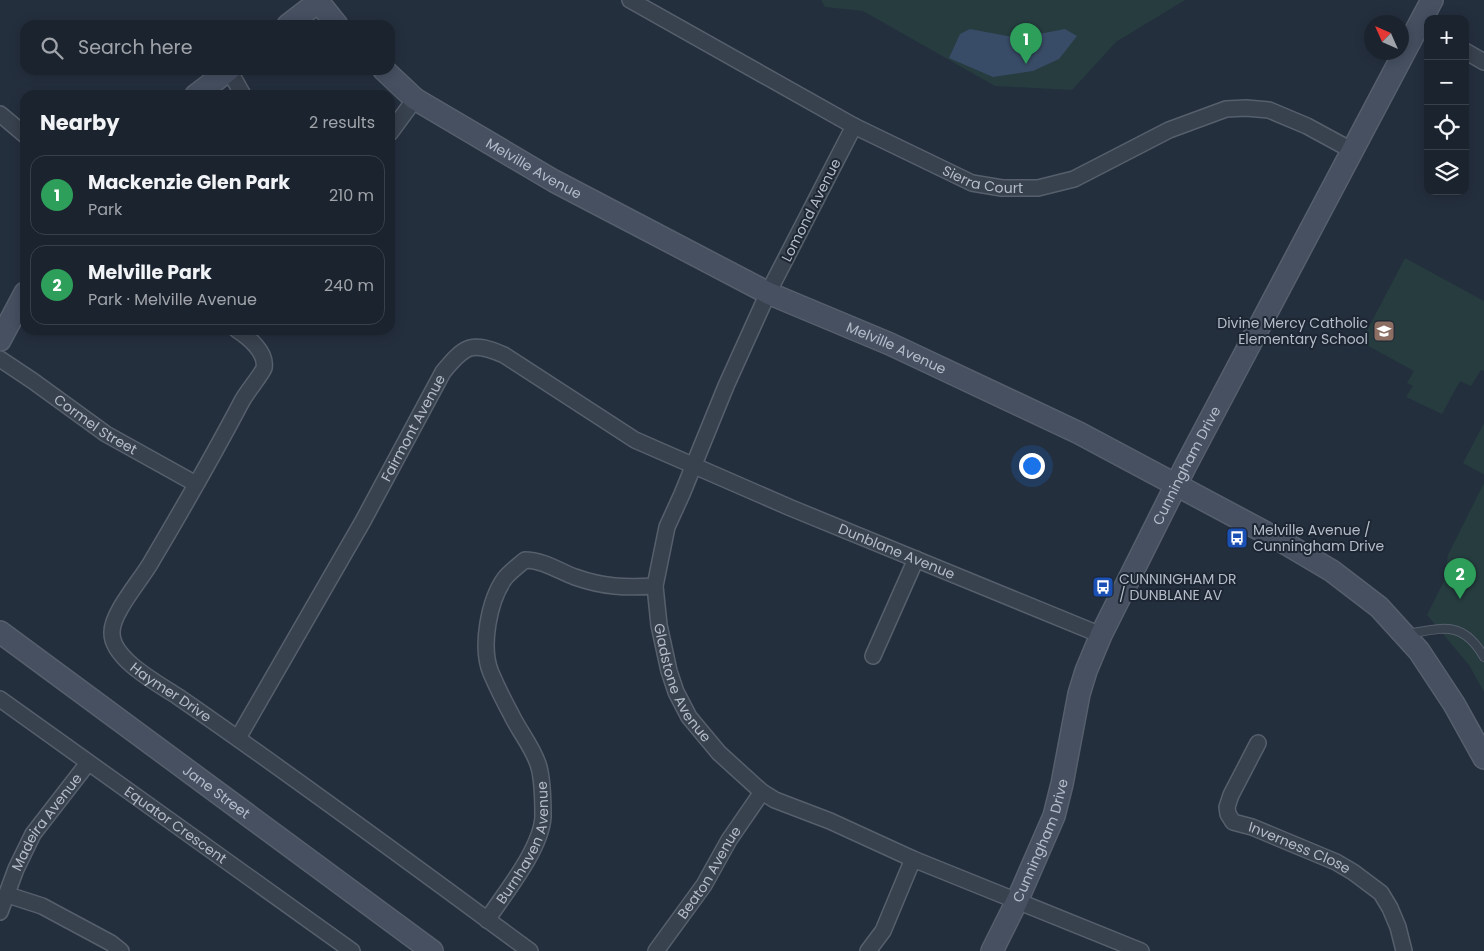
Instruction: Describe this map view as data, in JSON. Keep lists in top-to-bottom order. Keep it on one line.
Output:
{"streets":{"street":["Melville Avenue","Sierra Court","Lomond Avenue","Cormel Street","Fairmont Avenue","Cunningham Drive","Dunblane Avenue","Gladstone Avenue","Haymer Drive","Jane Street","Madeira Avenue","Equator Crescent","Burnhaven Avenue","Inverness Close","Beaton Avenue"]},"crossings":[["Melville Avenue","Lomond Avenue"],["Melville Avenue","Cunningham Drive"],["Melville Avenue","Gladstone Avenue"],["Sierra Court","Lomond Avenue"],["Sierra Court","Cunningham Drive"],["Lomond Avenue","Gladstone Avenue"],["Cormel Street","Haymer Drive"],["Fairmont Avenue","Dunblane Avenue"],["Fairmont Avenue","Gladstone Avenue"],["Fairmont Avenue","Haymer Drive"],["Cunningham Drive","Dunblane Avenue"],["Cunningham Drive","Gladstone Avenue"],["Dunblane Avenue","Gladstone Avenue"],["Gladstone Avenue","Burnhaven Avenue"],["Gladstone Avenue","Beaton Avenue"],["Haymer Drive","Burnhaven Avenue"],["Madeira Avenue","Equator Crescent"]],"places":{"school or university":["Divine Mercy Catholic Elementary School"],"bus stop":["Melville Avenue / Cunningham Drive","CUNNINGHAM DR / DUNBLANE AV"]},"north":"top left","page":{"map_buttons":["+","−"],"search":"Search here","pins":["1","2"],"heading":["Nearby","2 results"],"list":[{"mark":"1","name":"Mackenzie Glen Park","note":"Park","value":"210 m"},{"mark":"2","name":"Melville Park","note":"Park · Melville Avenue","value":"240 m"}]}}
